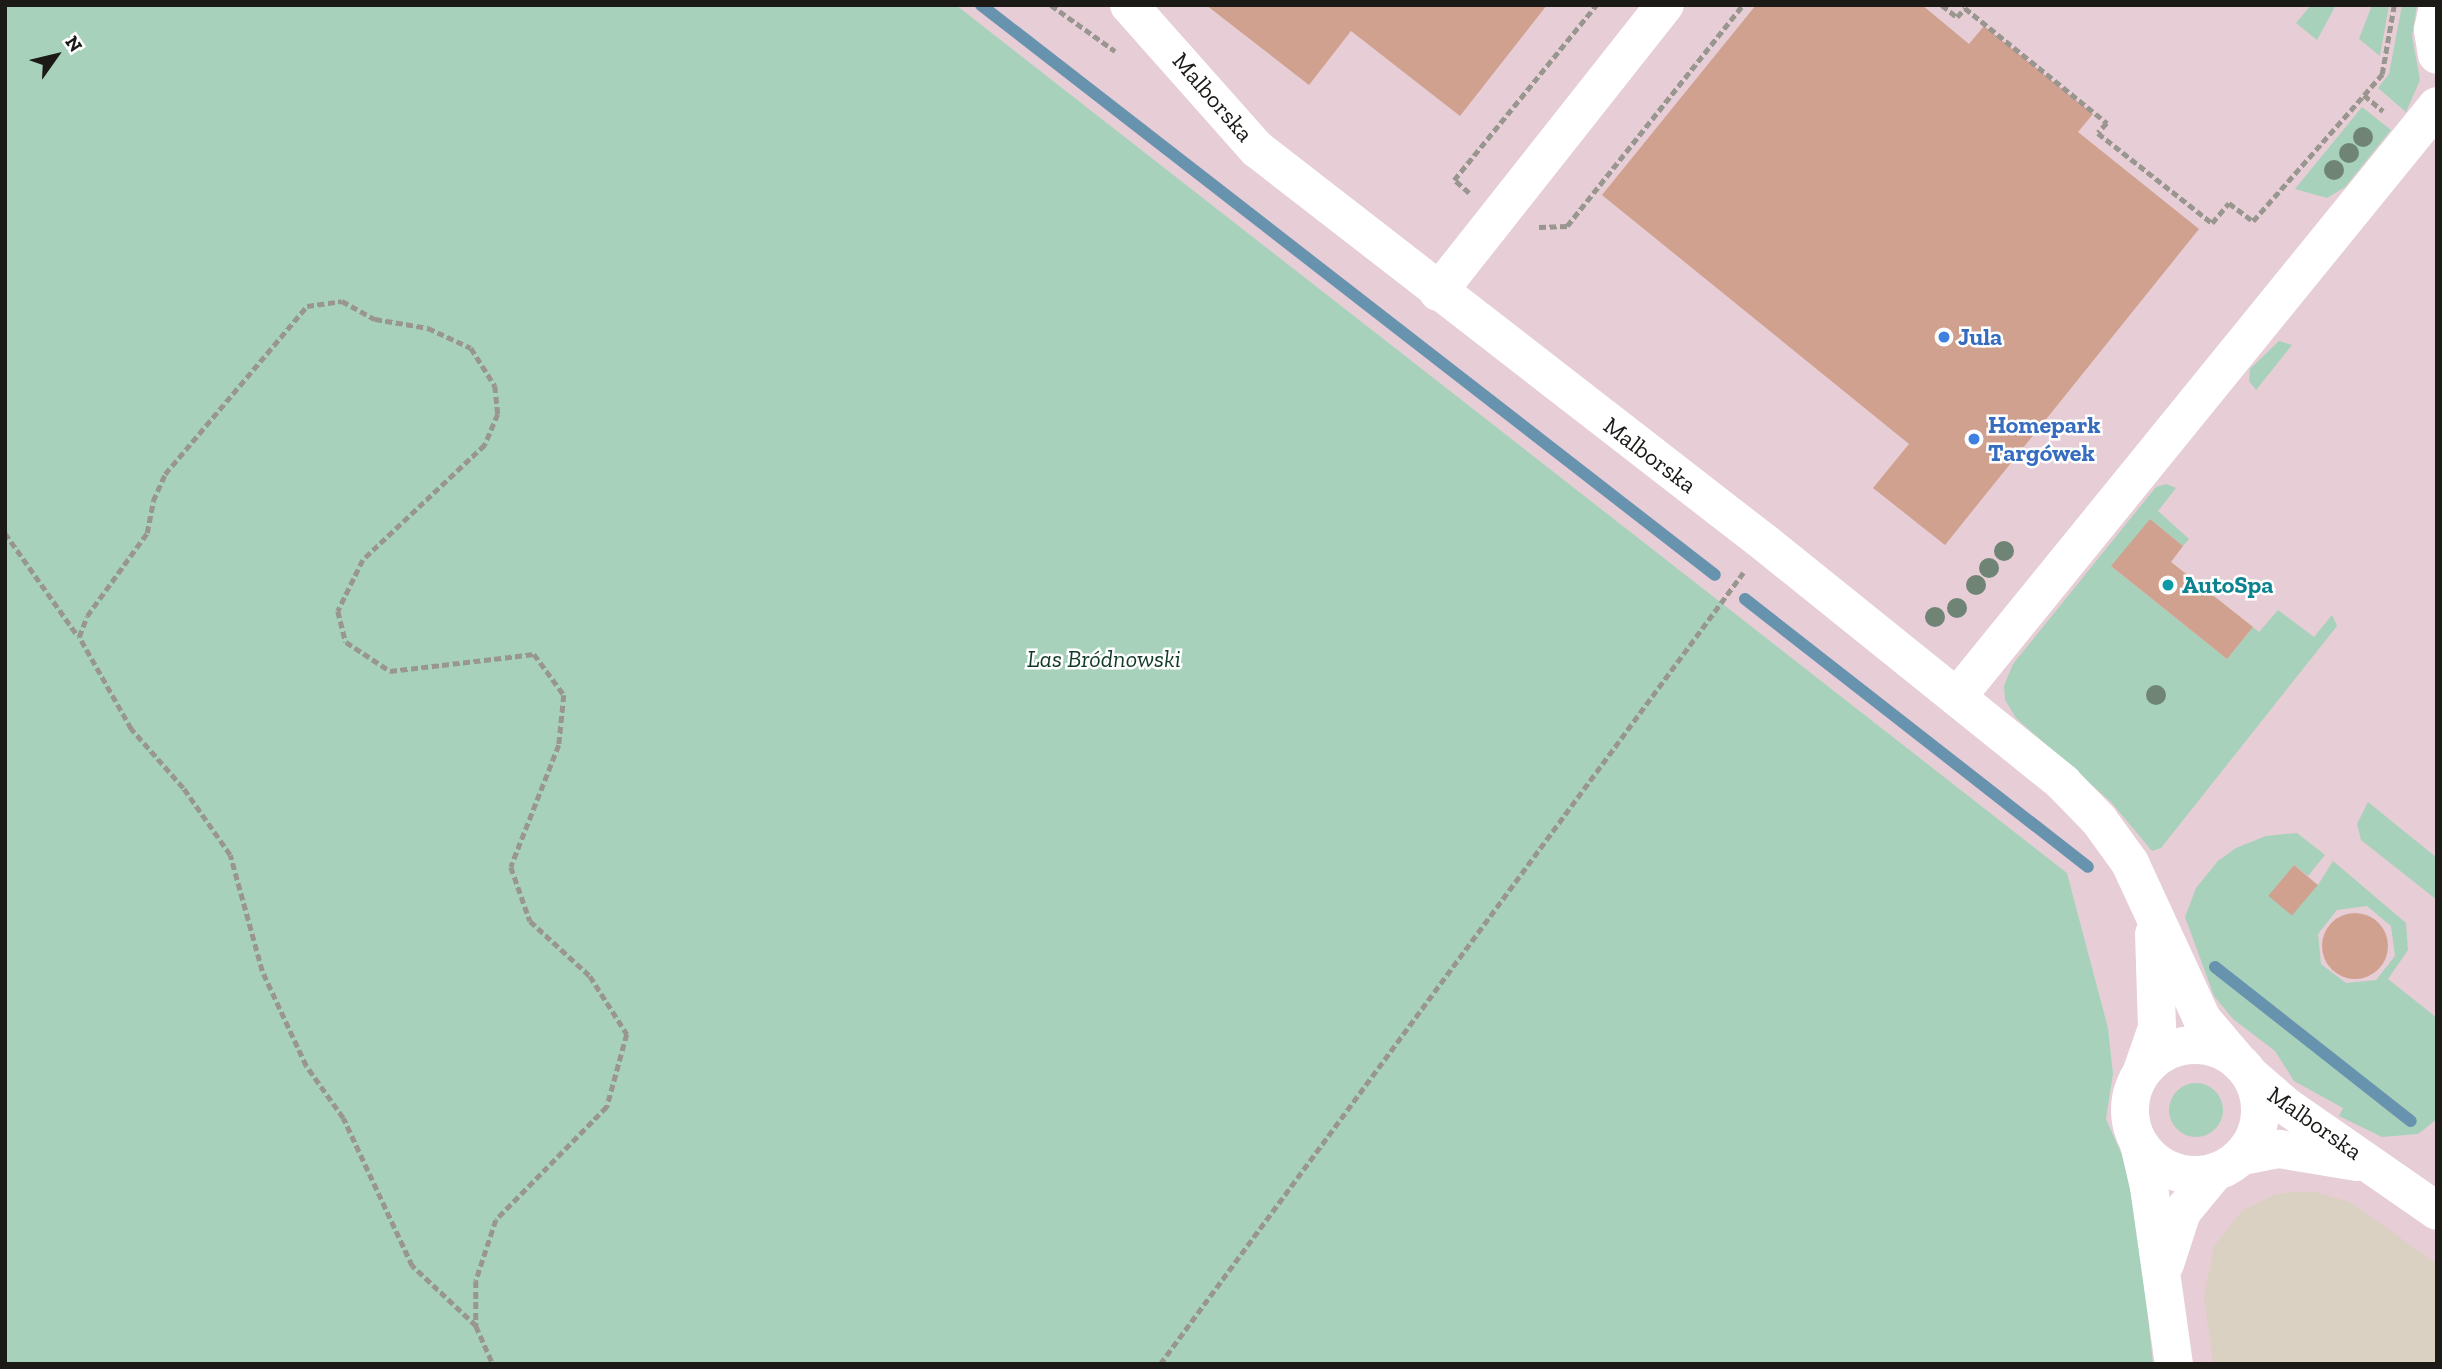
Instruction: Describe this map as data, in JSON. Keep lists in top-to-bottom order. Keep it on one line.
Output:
{"streets":{"street":["Malborska"]},"parks":["Las Bródnowski"],"places":["Jula","Homepark Targówek","AutoSpa"],"north":"top right"}
